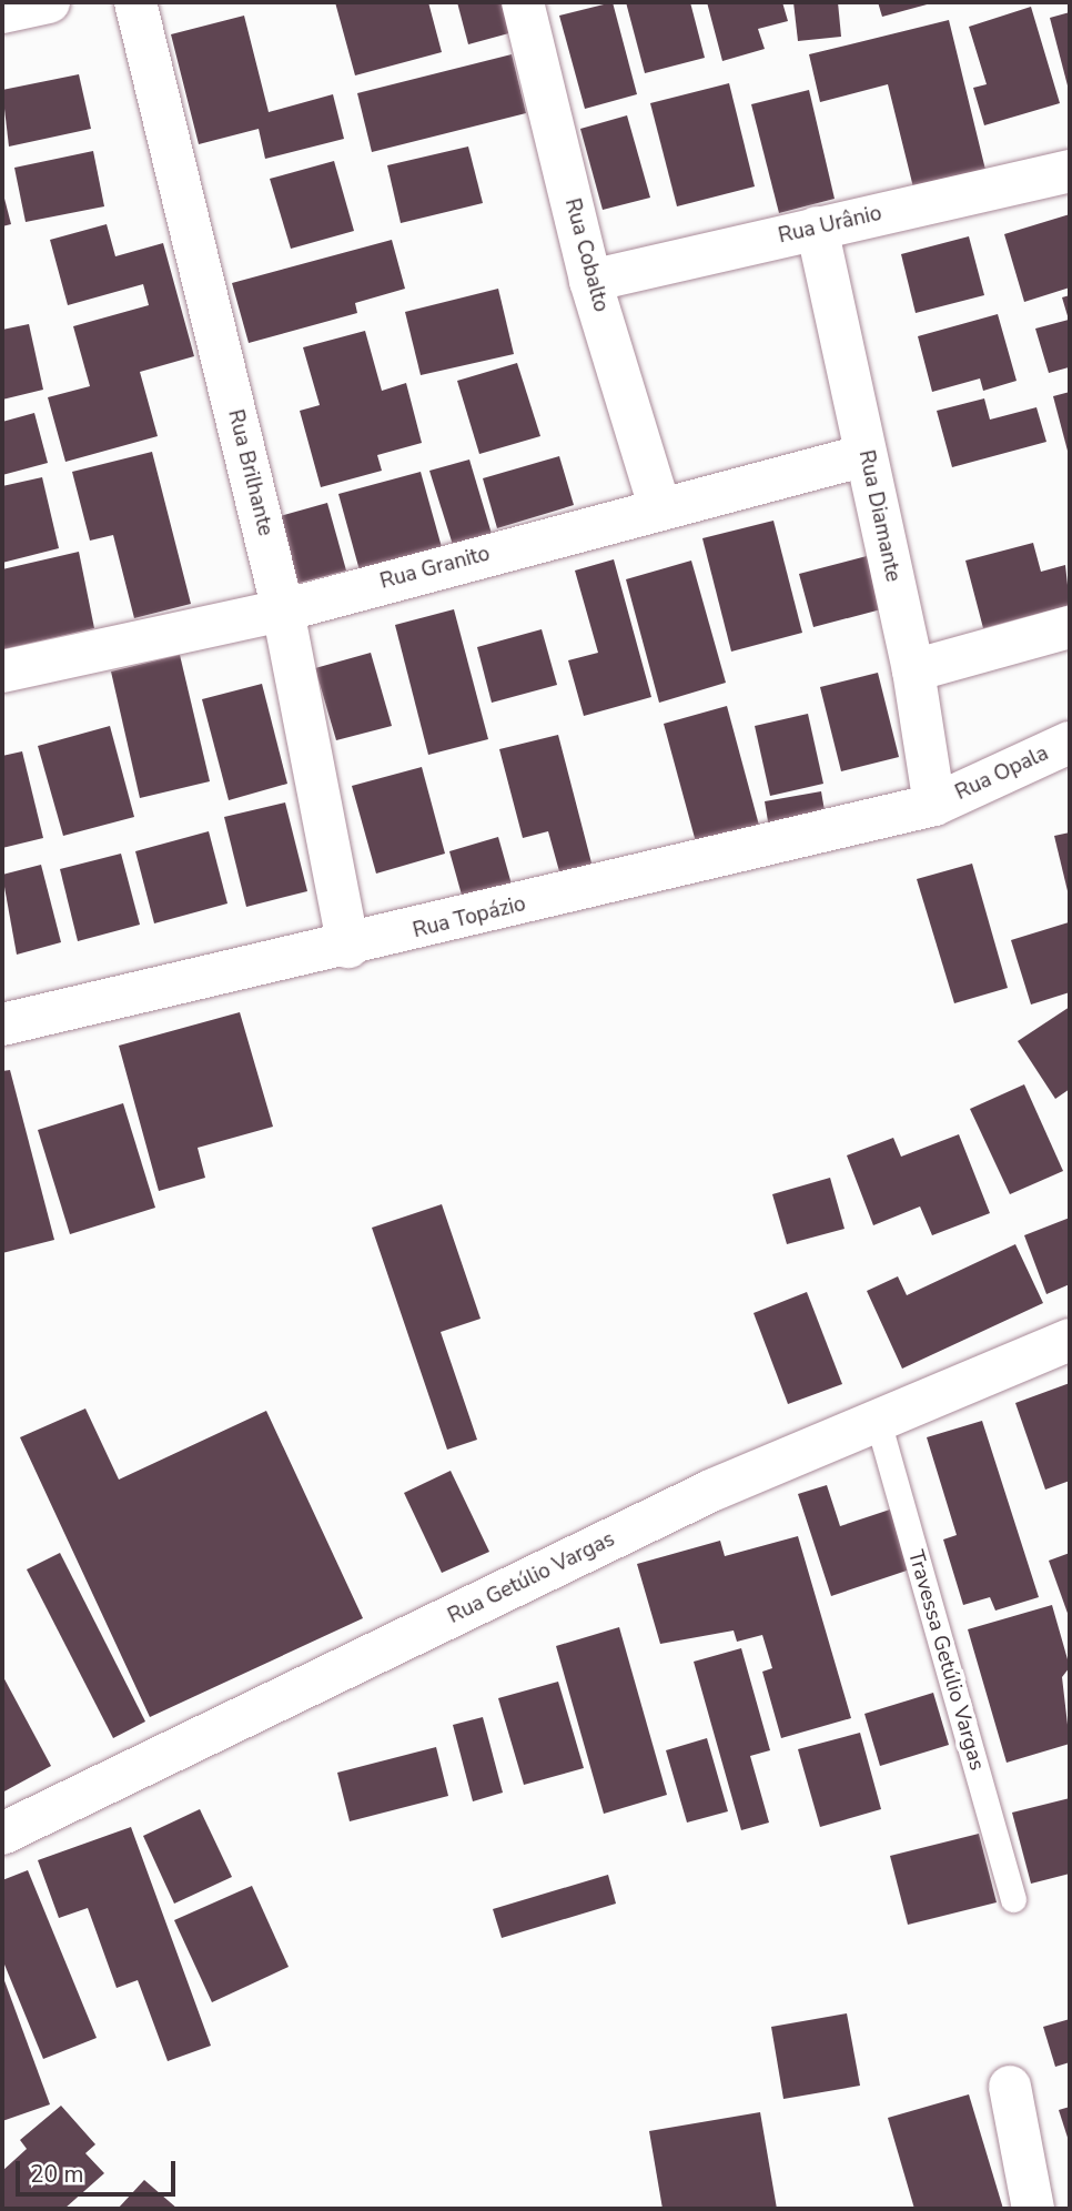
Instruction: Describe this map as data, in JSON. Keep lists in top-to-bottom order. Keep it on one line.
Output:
{"streets":{"street":["Rua Urânio","Rua Cobalto","Rua Brilhante","Rua Diamante","Rua Granito","Rua Opala","Rua Topázio","Rua Getúlio Vargas"],"lane":["Travessa Getúlio Vargas"]},"crossings":[["Rua Urânio","Rua Cobalto"],["Rua Urânio","Rua Diamante"],["Rua Cobalto","Rua Granito"],["Rua Brilhante","Rua Granito"],["Rua Brilhante","Rua Topázio"],["Rua Diamante","Rua Granito"],["Rua Diamante","Rua Opala"],["Rua Diamante","Rua Topázio"],["Rua Opala","Rua Topázio"],["Rua Getúlio Vargas","Travessa Getúlio Vargas"]],"scale_bar":"20 m"}
